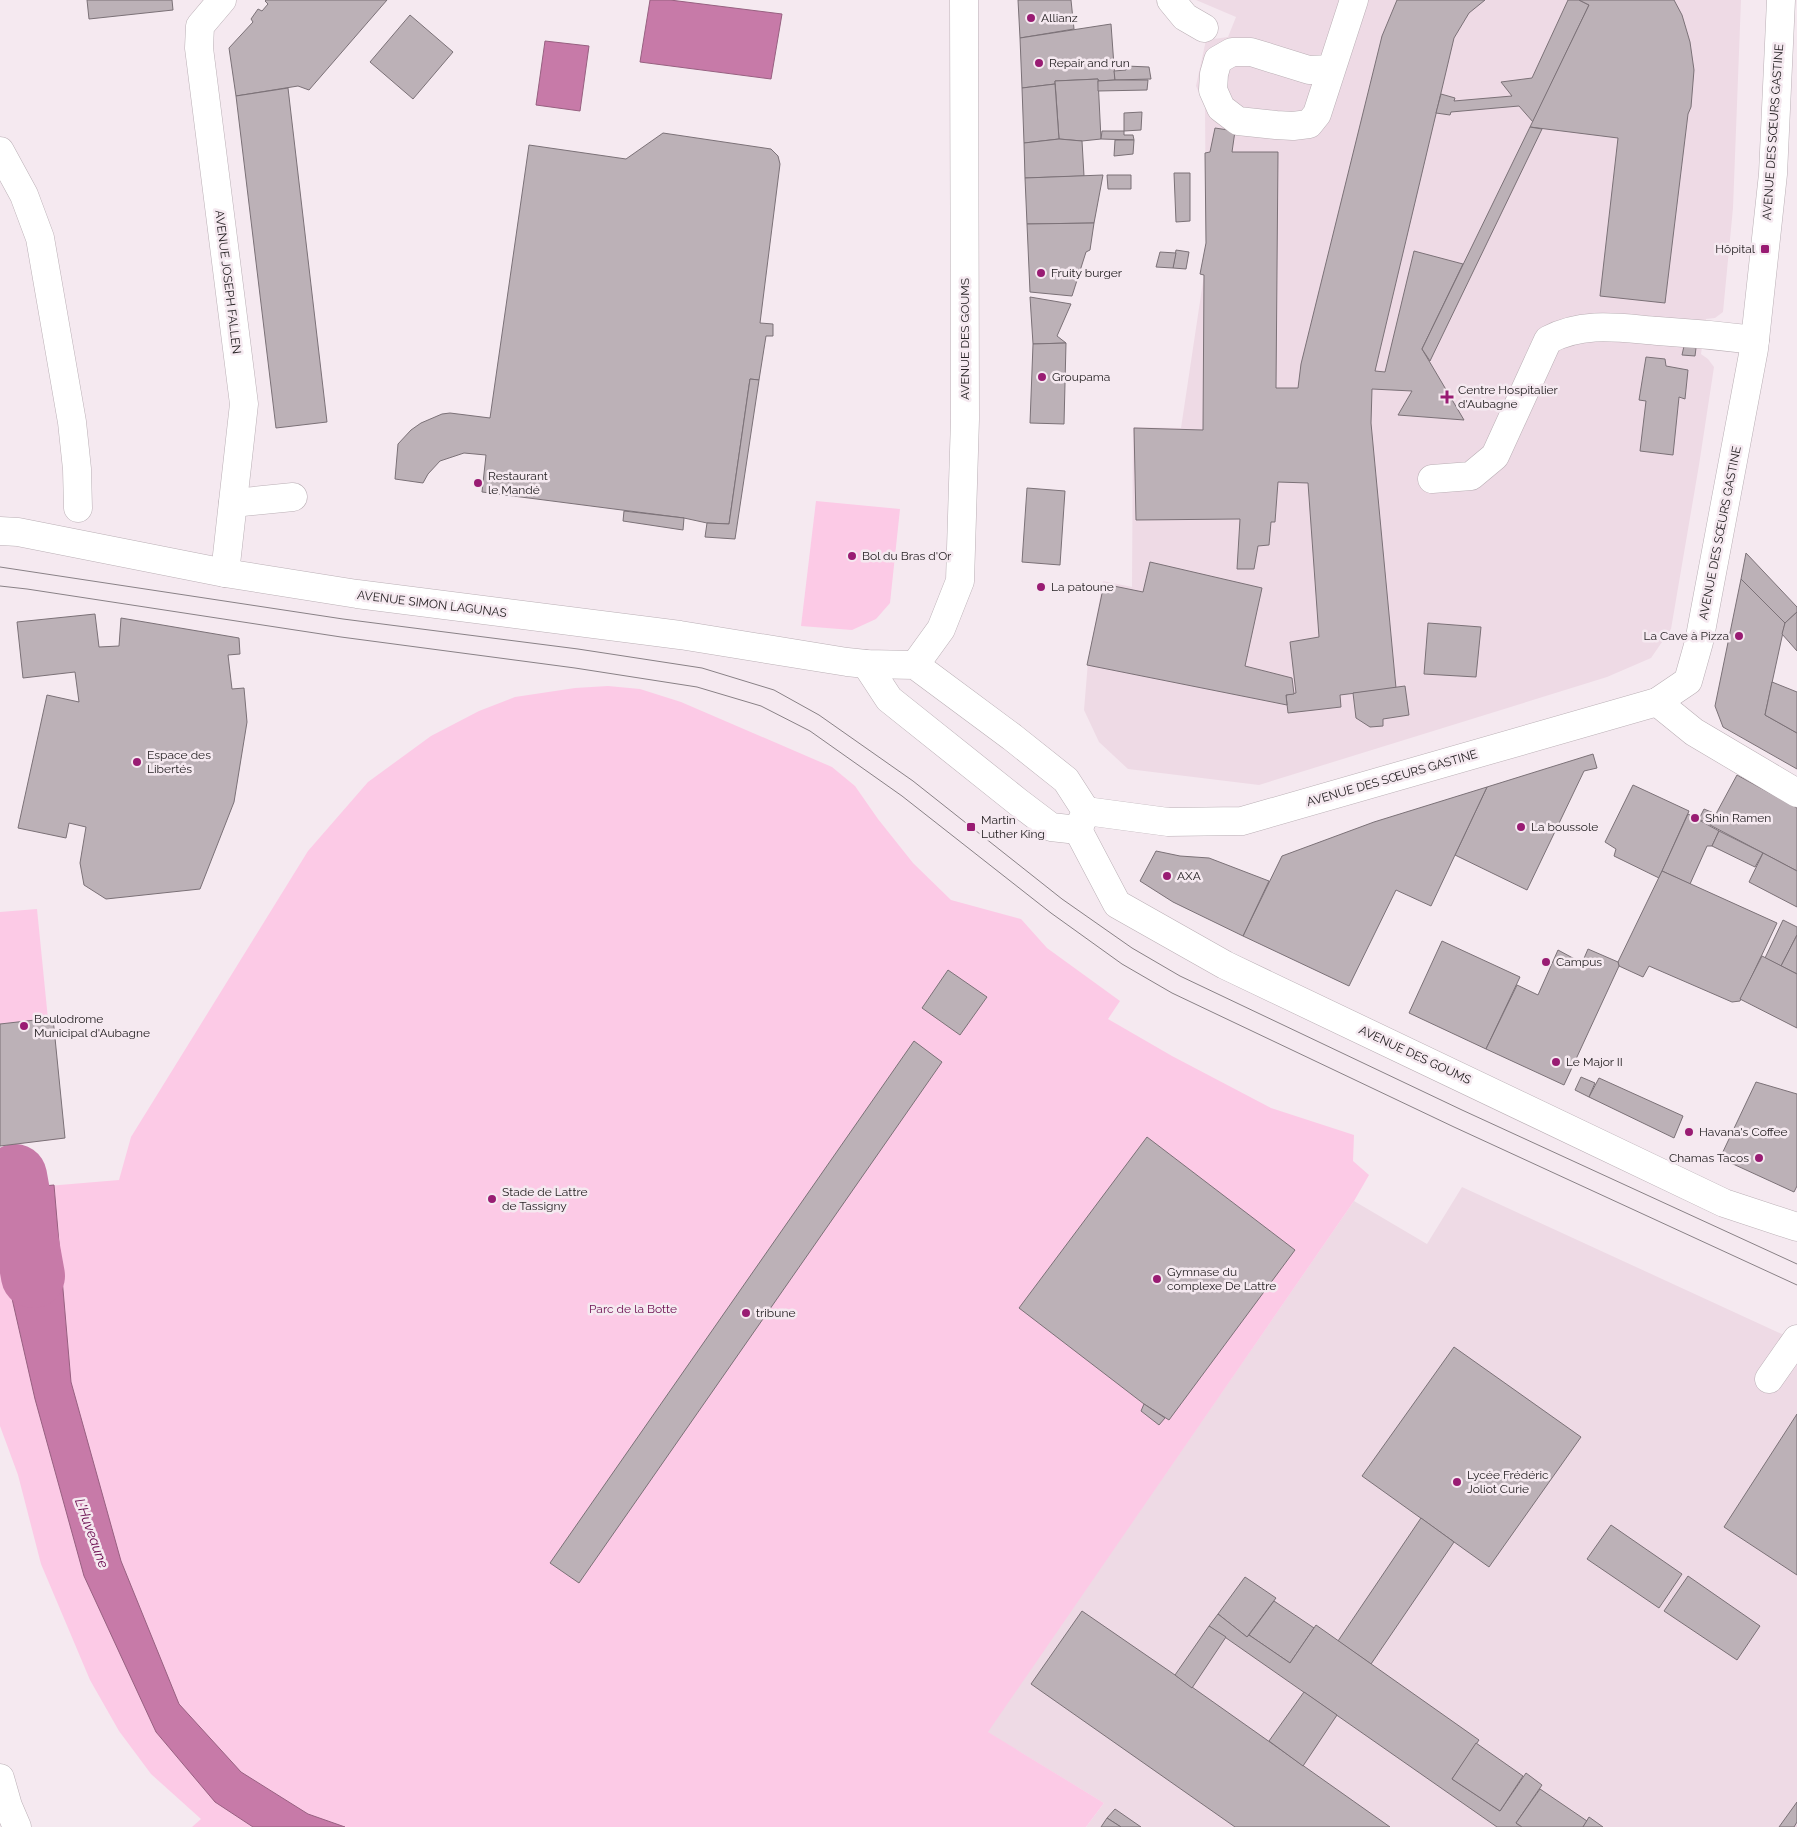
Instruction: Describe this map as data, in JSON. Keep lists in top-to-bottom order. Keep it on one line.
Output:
{"streets":{"main road":["AVENUE DES SŒURS GASTINE","AVENUE JOSEPH FALLEN","AVENUE DES GOUMS","AVENUE SIMON LAGUNAS"]},"crossings":[["AVENUE DES SŒURS GASTINE","AVENUE DES GOUMS"],["AVENUE DES SŒURS GASTINE","AVENUE SIMON LAGUNAS"],["AVENUE JOSEPH FALLEN","AVENUE SIMON LAGUNAS"],["AVENUE DES GOUMS","AVENUE SIMON LAGUNAS"]],"water":["L'Huveaune"],"parks":["Parc de la Botte"],"places":{"other":["Allianz","Repair and run","Fruity burger","Groupama","Restaurant le Mandé","Bol du Bras d'Or","La patoune","La Cave à Pizza","Espace des Libertés","Shin Ramen","La boussole","AXA","Campus","Boulodrome Municipal d'Aubagne","Le Major II","Havana's Coffee","Chamas Tacos","Stade de Lattre de Tassigny","Gymnase du complexe De Lattre","tribune","Lycée Frédéric Joliot Curie"],"transit":["Hôpital","Martin Luther King"],"health":["Centre Hospitalier d'Aubagne"]}}
